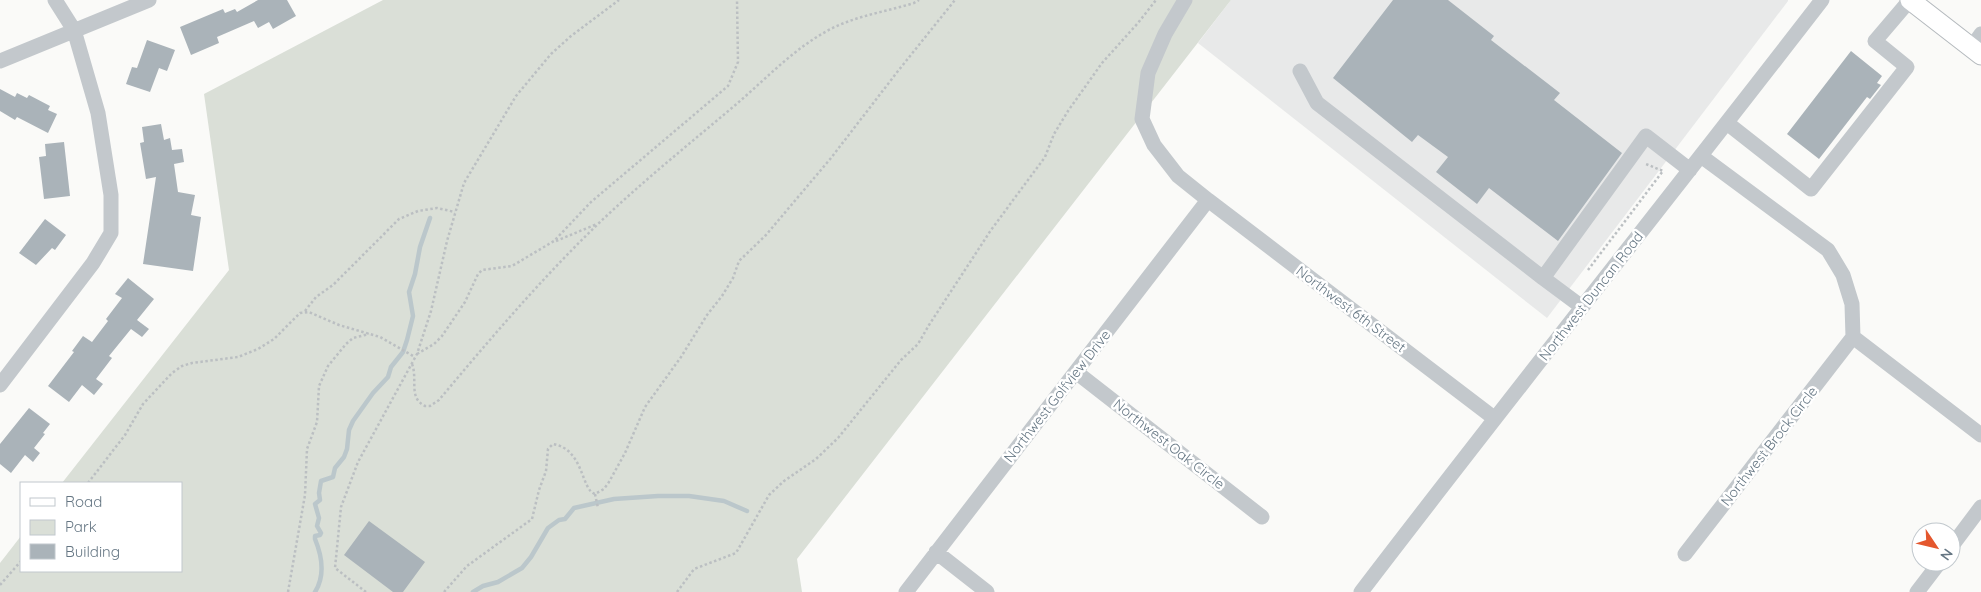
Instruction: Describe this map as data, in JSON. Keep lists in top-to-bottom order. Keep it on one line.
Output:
{"streets":{"street":["Northwest Duncan Road","Northwest 6th Street","Northwest Golfview Drive","Northwest Oak Circle","Northwest Brock Circle"]},"crossings":[["Northwest Duncan Road","Northwest 6th Street"],["Northwest 6th Street","Northwest Golfview Drive"],["Northwest Golfview Drive","Northwest Oak Circle"]],"legend":["Road","Park","Building"],"north":"bottom right"}
